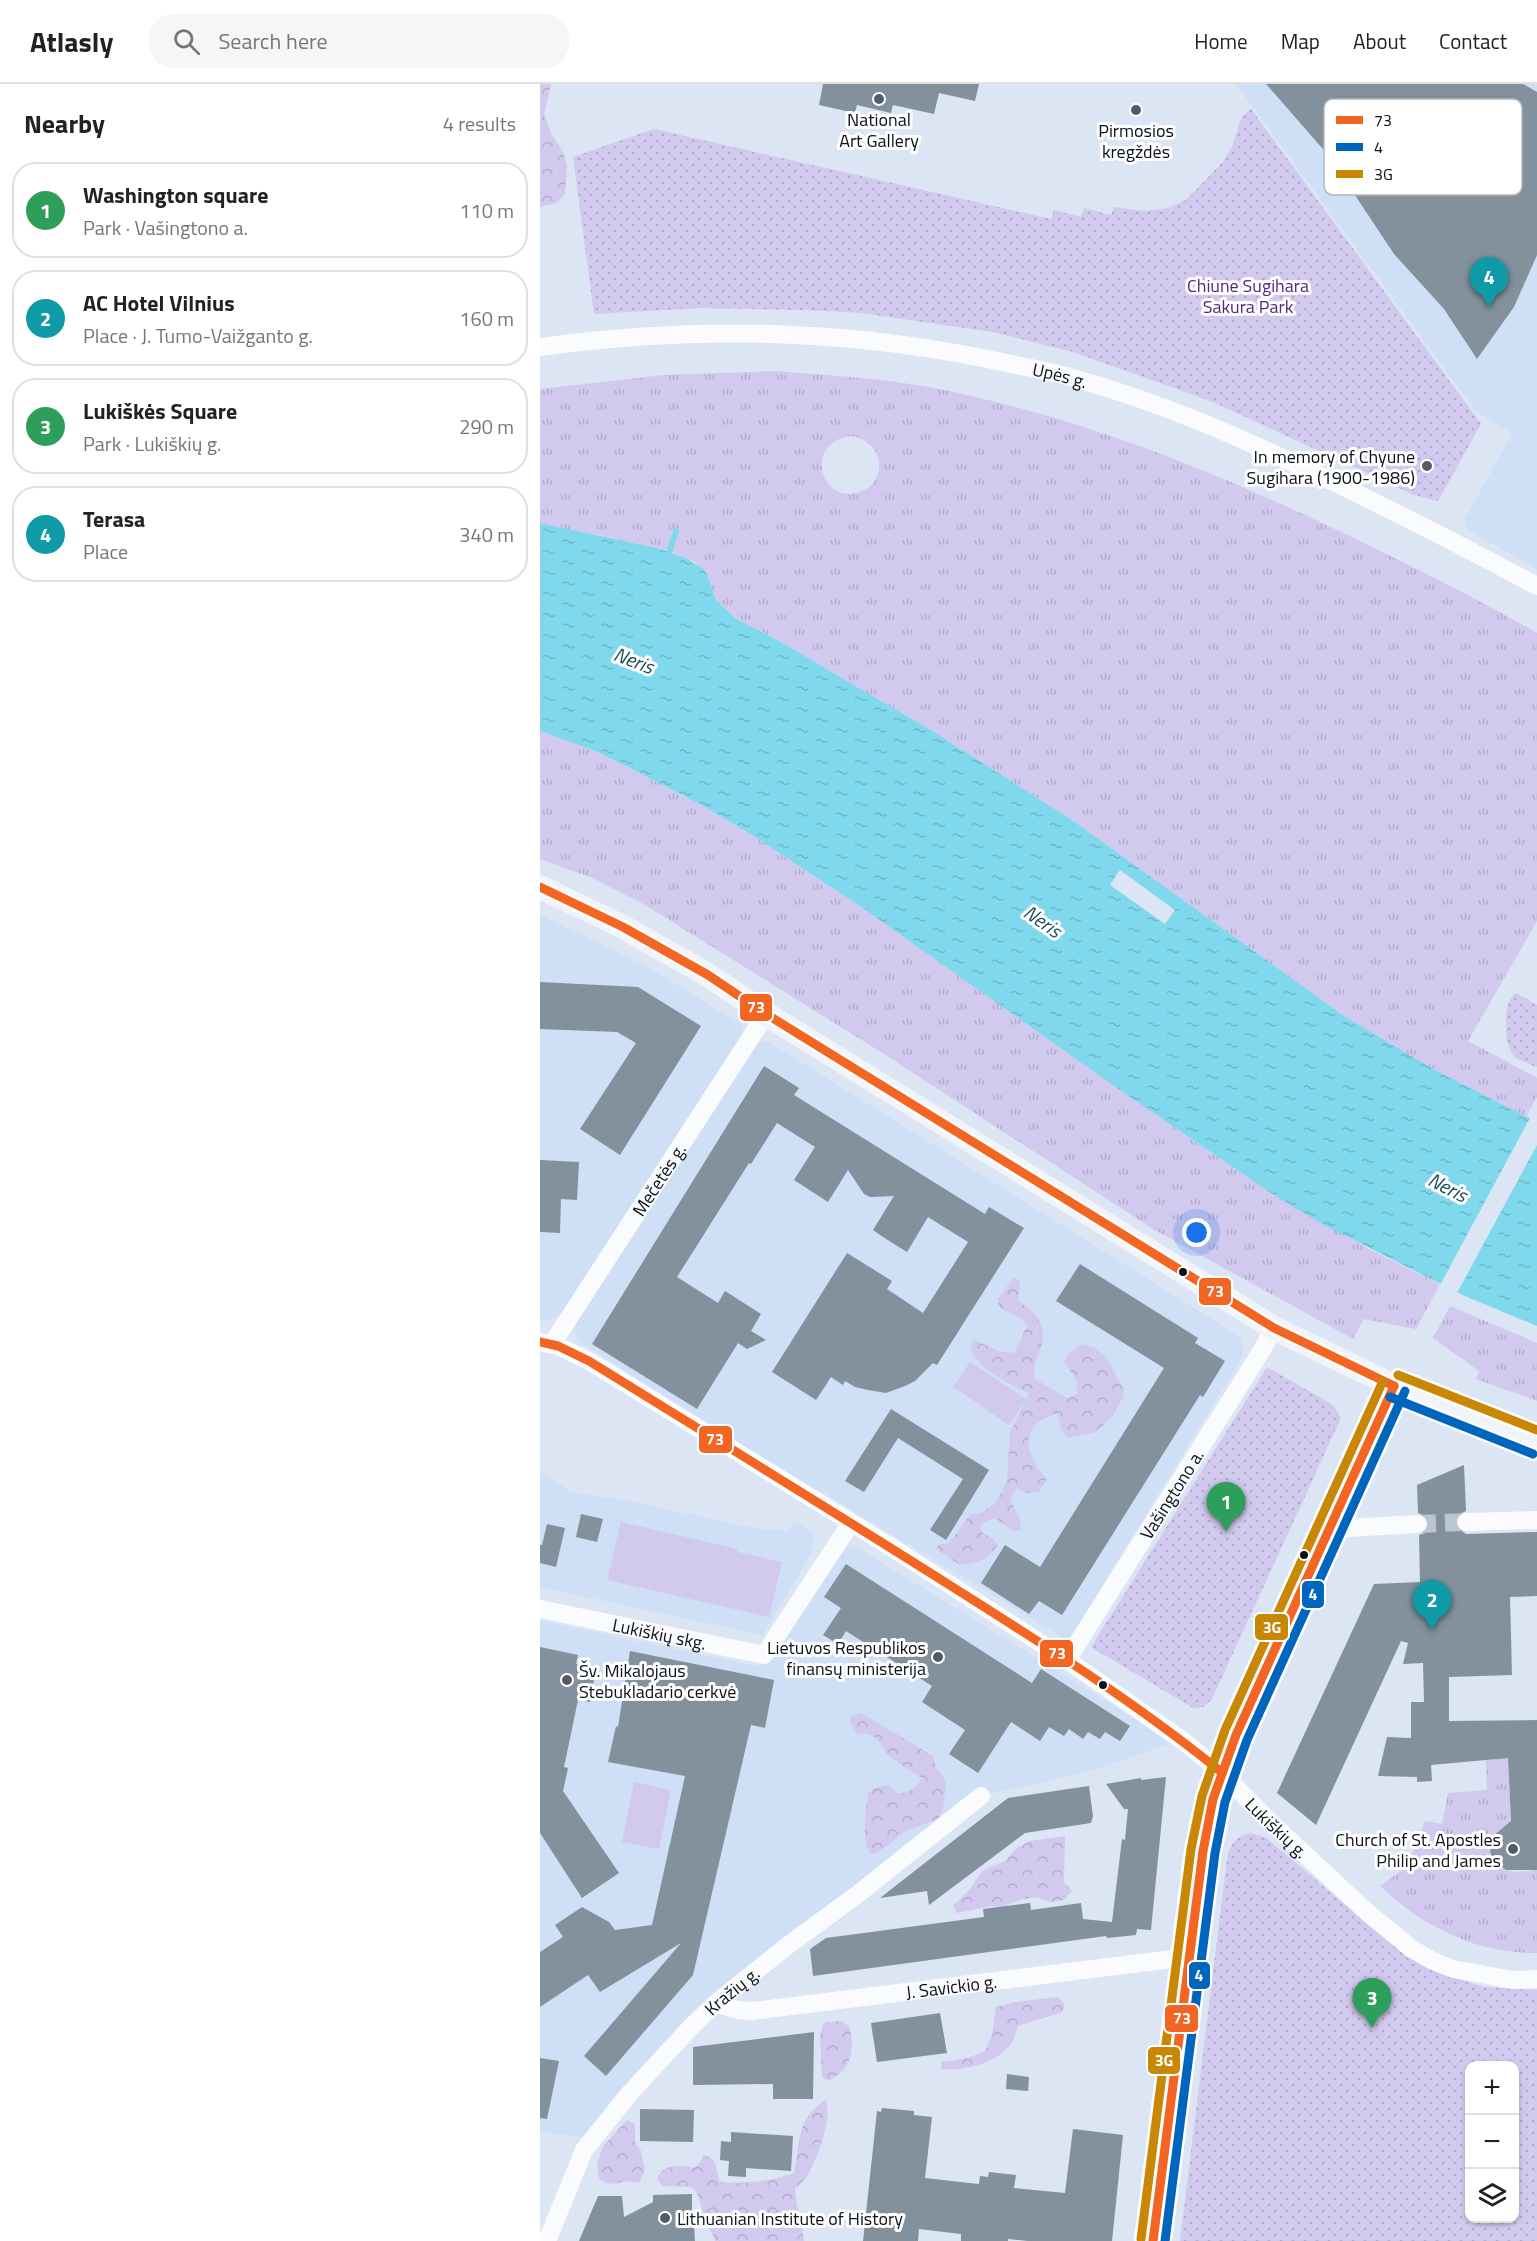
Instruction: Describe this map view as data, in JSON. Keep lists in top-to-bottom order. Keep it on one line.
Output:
{"streets":{"street":["Upės g.","Mečetės g.","Vašingtono a.","Lukiškių skg.","Lukiškių g.","J. Savickio g.","Kražių g."]},"crossings":[["Mečetės g.","Lukiškių g."],["Vašingtono a.","Lukiškių g."],["Lukiškių skg.","Lukiškių g."],["J. Savickio g.","Kražių g."]],"water":["Neris"],"parks":["Chiune Sugihara Sakura Park"],"places":["National Art Gallery","Pirmosios kregždės","In memory of Chyune Sugihara (1900-1986)","Lietuvos Respublikos finansų ministerija","Šv. Mikalojaus Stebukladario cerkvė","Church of St. Apostles Philip and James","Lithuanian Institute of History"],"lines":["transit line 73","transit line 3G","transit line 4"],"legend":["73","4","3G"],"page":{"header":"Atlasly","search":"Search here","nav":["Home","Map","About","Contact"],"heading":["Nearby","4 results"],"list":[{"mark":"1","name":"Washington square","note":"Park · Vašingtono a.","value":"110 m"},{"mark":"2","name":"AC Hotel Vilnius","note":"Place · J. Tumo-Vaižganto g.","value":"160 m"},{"mark":"3","name":"Lukiškės Square","note":"Park · Lukiškių g.","value":"290 m"},{"mark":"4","name":"Terasa","note":"Place","value":"340 m"}],"pins":["4","1","2","3"],"map_buttons":["+","−"]}}
